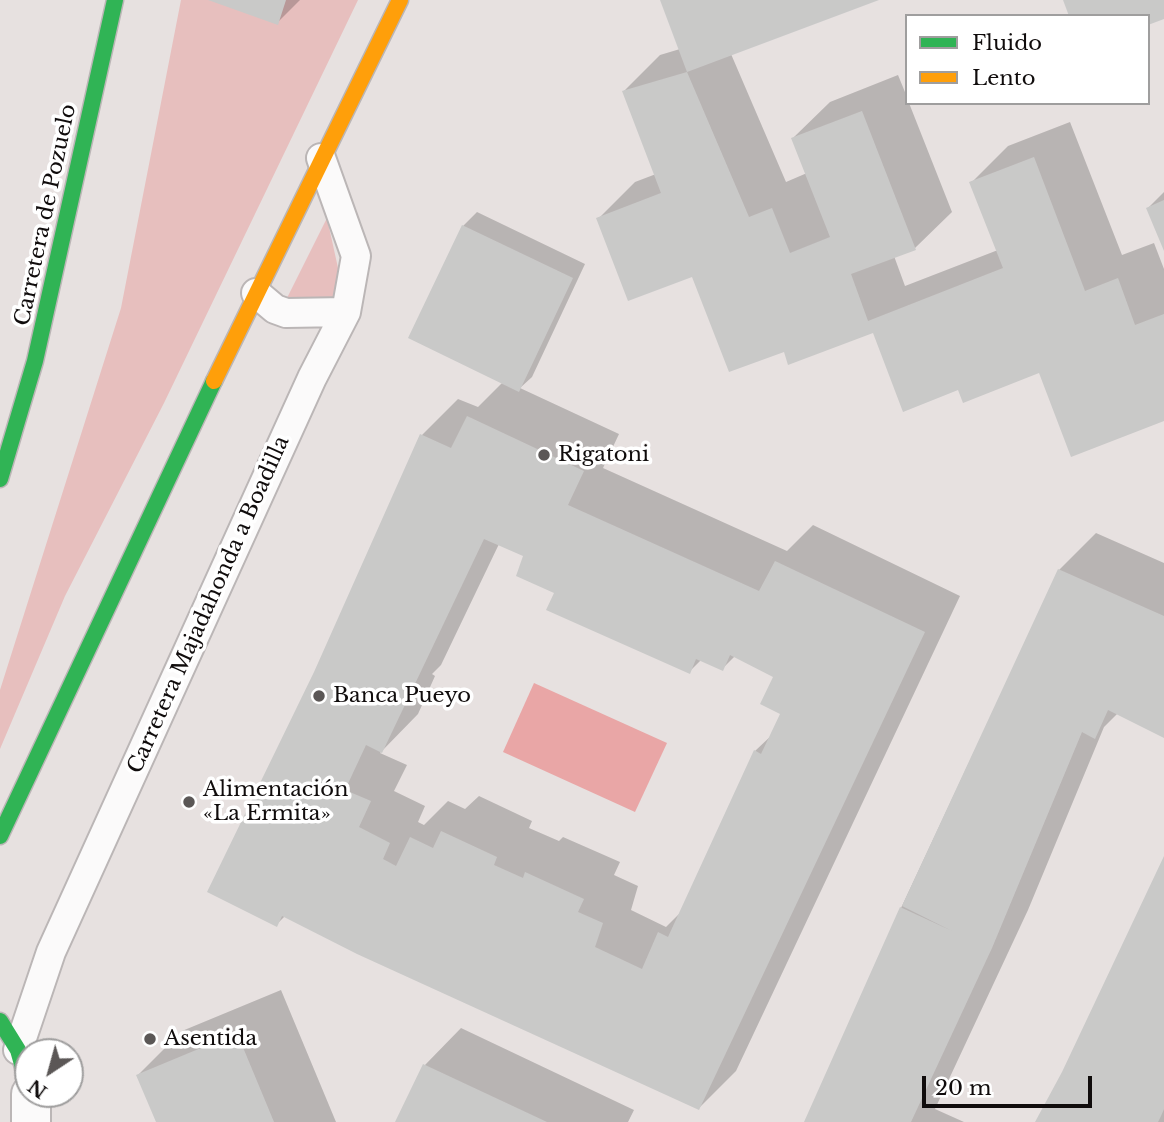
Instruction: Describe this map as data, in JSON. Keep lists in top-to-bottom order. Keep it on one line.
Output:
{"streets":{"street":["Carretera de Pozuelo"],"lane":["Carretera Majadahonda a Boadilla"]},"places":["Rigatoni","Banca Pueyo","Alimentación «La Ermita»","Asentida"],"legend":["Fluido","Lento"],"scale_bar":"20 m","north":"bottom left"}
